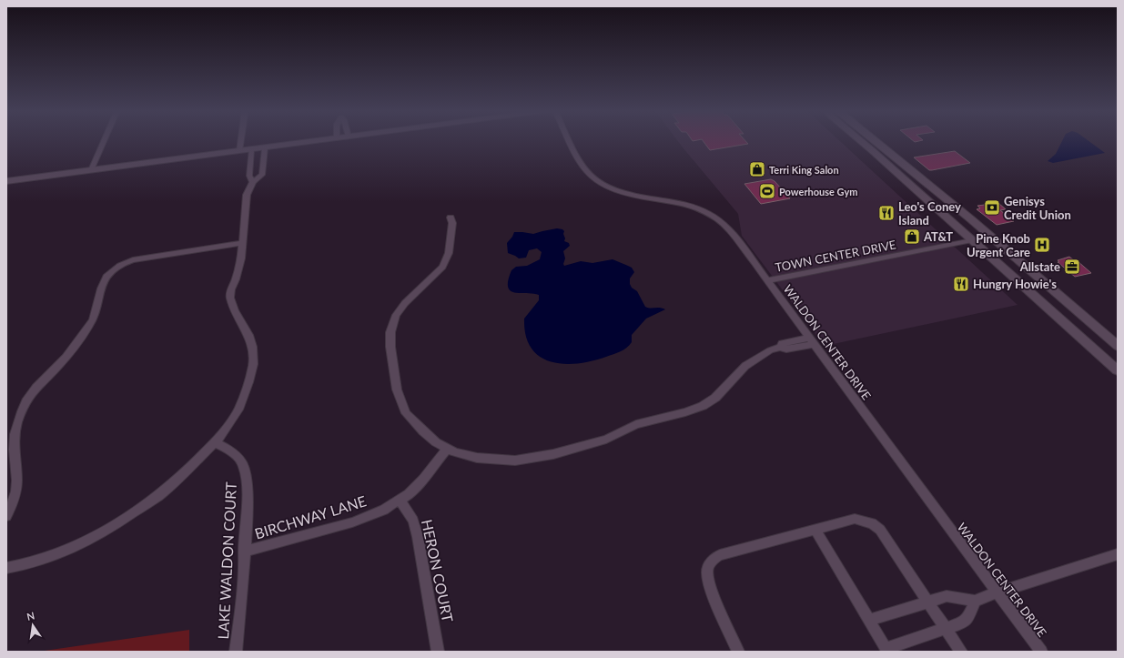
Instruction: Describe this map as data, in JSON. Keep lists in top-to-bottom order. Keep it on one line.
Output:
{"streets":{"street":["TOWN CENTER DRIVE","WALDON CENTER DRIVE","BIRCHWAY LANE","LAKE WALDON COURT","HERON COURT"]},"crossings":[["TOWN CENTER DRIVE","WALDON CENTER DRIVE"],["BIRCHWAY LANE","LAKE WALDON COURT"],["BIRCHWAY LANE","HERON COURT"]],"places":{"shop":["Terri King Salon","AT&T"],"sports":["Powerhouse Gym"],"bank":["Genisys Credit Union"],"restaurant":["Leo's Coney Island","Hungry Howie's"],"hospital":["Pine Knob Urgent Care"],"office":["Allstate"]},"north":"top"}
